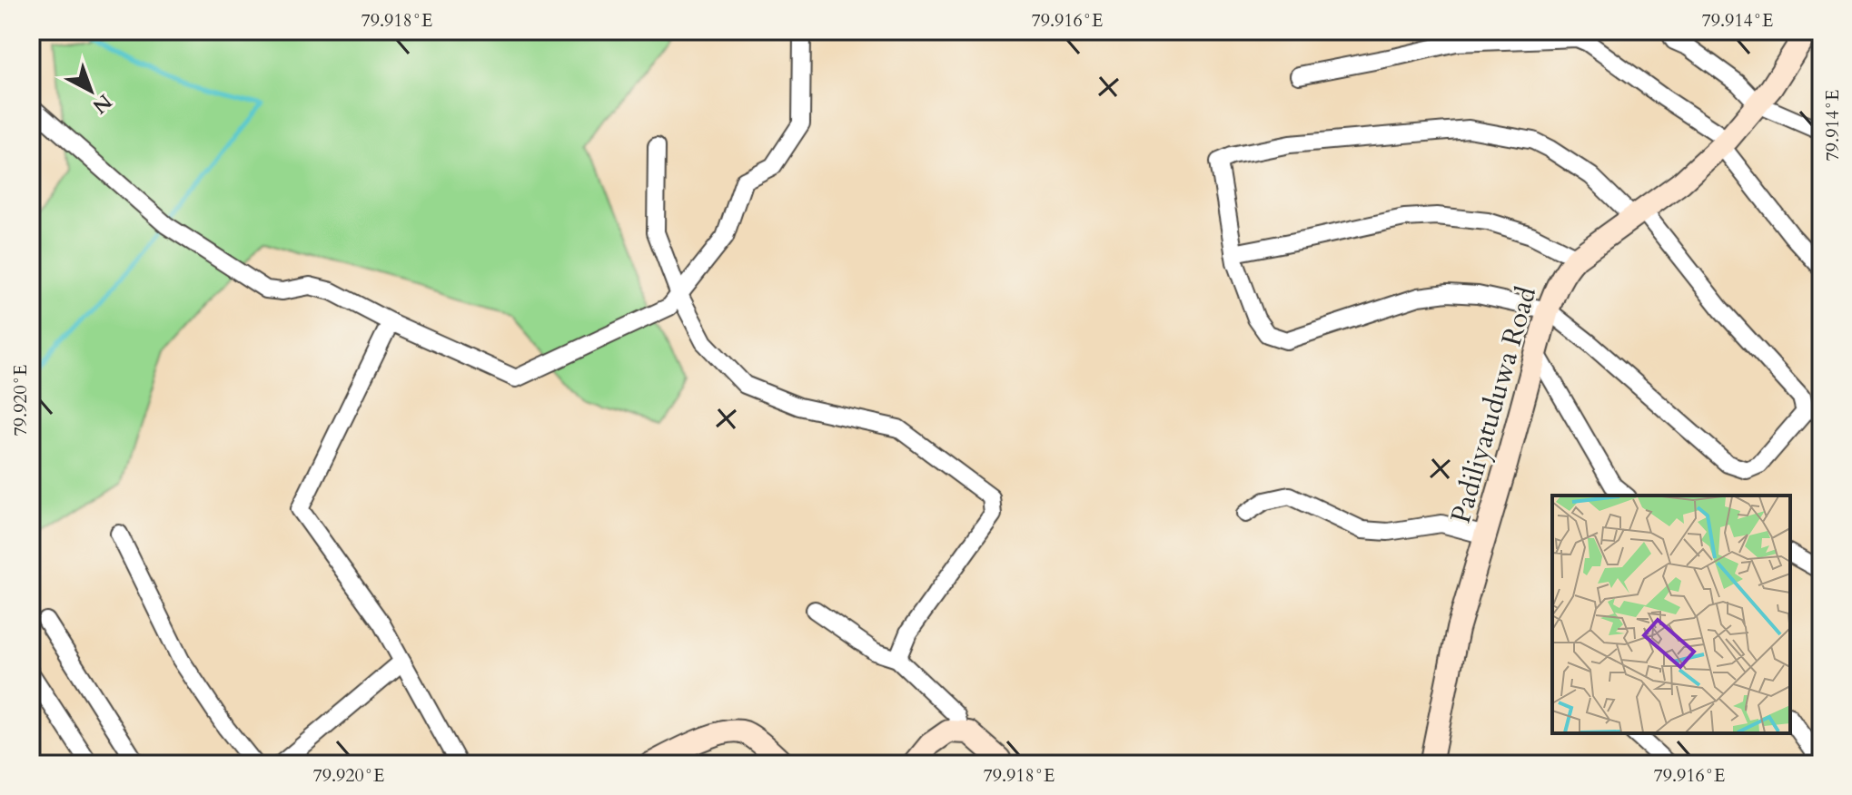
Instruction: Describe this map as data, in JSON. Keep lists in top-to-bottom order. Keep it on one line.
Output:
{"streets":{"street":["Padiliyatuduwa Road"]},"north":"bottom right","coordinates":["79.918°E","79.916°E","79.914°E","79.920°E"]}
